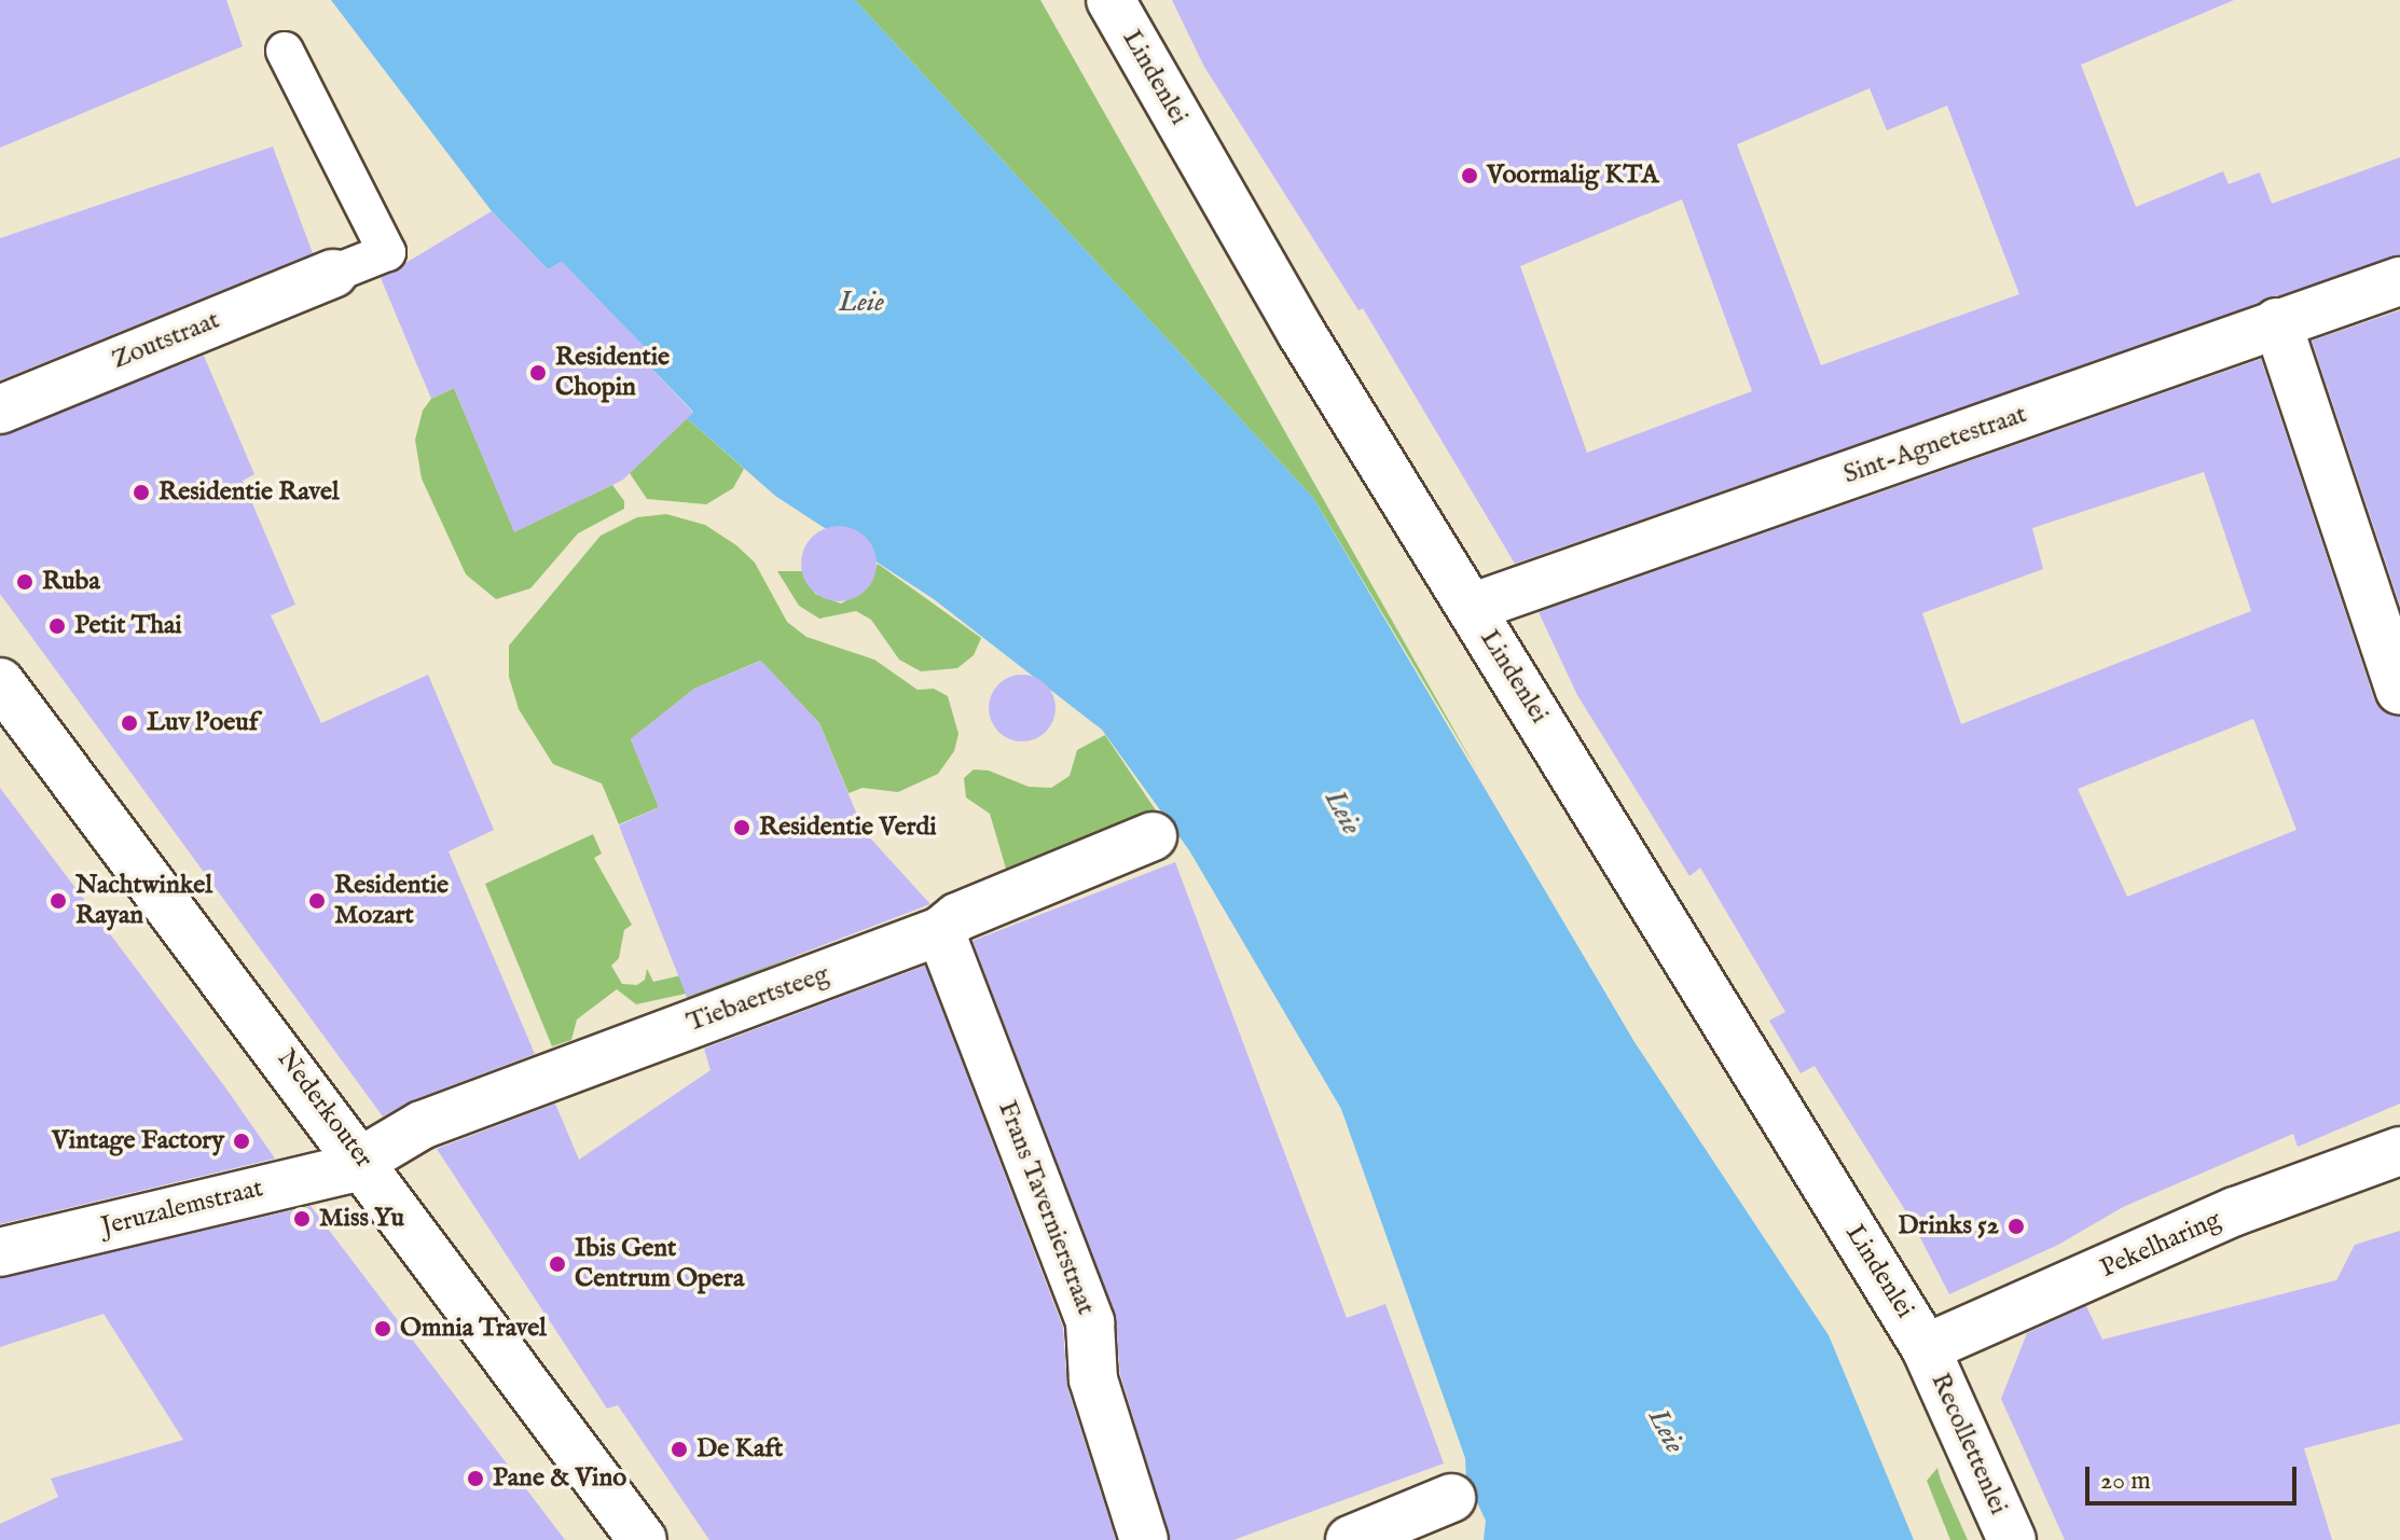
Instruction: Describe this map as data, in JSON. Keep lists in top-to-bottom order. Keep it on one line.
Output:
{"streets":{"street":["Lindenlei","Zoutstraat","Sint-Agnetestraat","Tiebaertsteeg","Nederkouter","Jeruzalemstraat","Frans Tavernierstraat","Pekelharing","Recollettenlei"]},"crossings":[["Lindenlei","Sint-Agnetestraat"],["Lindenlei","Pekelharing"],["Lindenlei","Recollettenlei"],["Tiebaertsteeg","Nederkouter"],["Tiebaertsteeg","Jeruzalemstraat"],["Tiebaertsteeg","Frans Tavernierstraat"],["Nederkouter","Jeruzalemstraat"],["Pekelharing","Recollettenlei"]],"water":["Leie"],"places":["Voormalig KTA","Residentie Chopin","Residentie Ravel","Ruba","Petit Thai","Luv l'oeuf","Residentie Verdi","Nachtwinkel Rayan","Residentie Mozart","Vintage Factory","Miss Yu","Drinks 52","Ibis Gent Centrum Opera","Omnia Travel","De Kaft","Pane & Vino"],"scale_bar":"20 m"}
